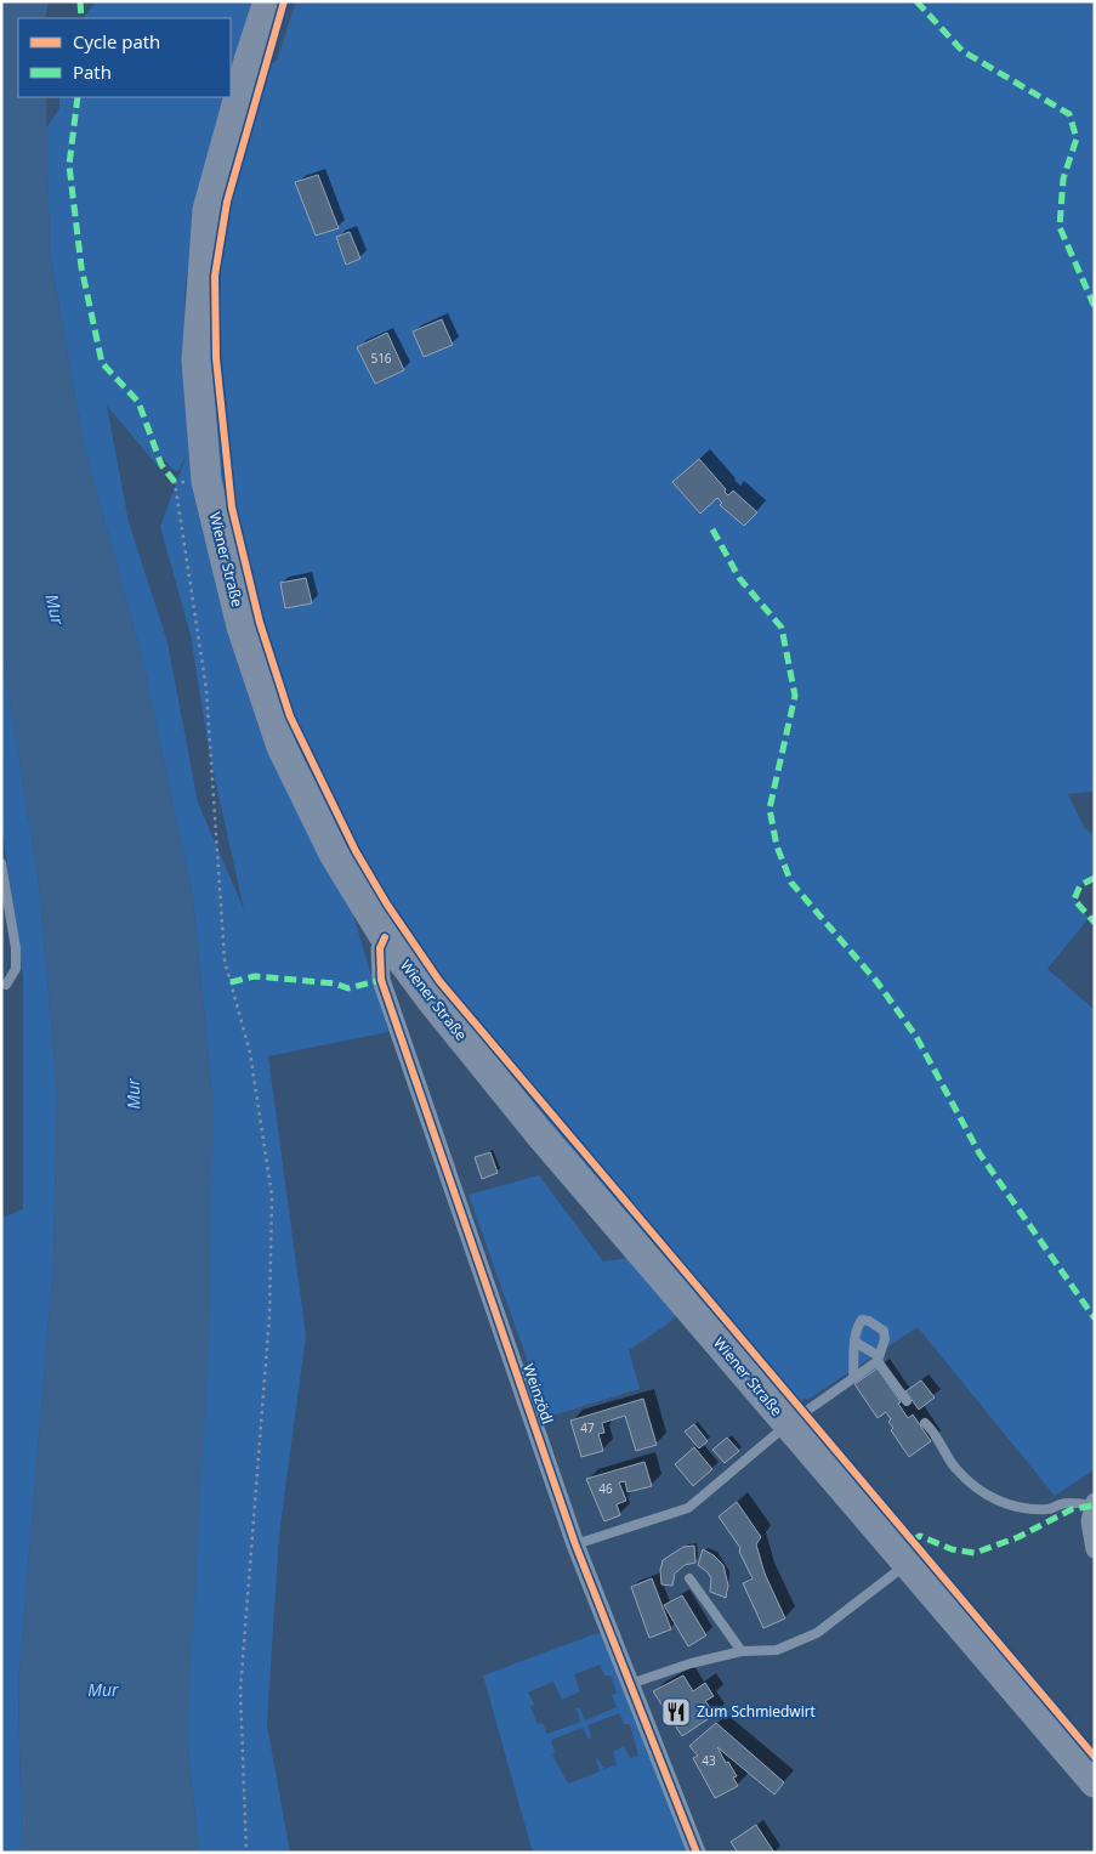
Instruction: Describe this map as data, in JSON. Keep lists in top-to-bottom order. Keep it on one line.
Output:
{"streets":{"main road":["Wiener Straße"],"street":["Weinzödl"]},"crossings":[["Wiener Straße","Weinzödl"]],"water":["Mur"],"places":{"restaurant":["Zum Schmiedwirt"]},"house_numbers":["516","47","46","43"],"legend":["Cycle path","Path"]}
